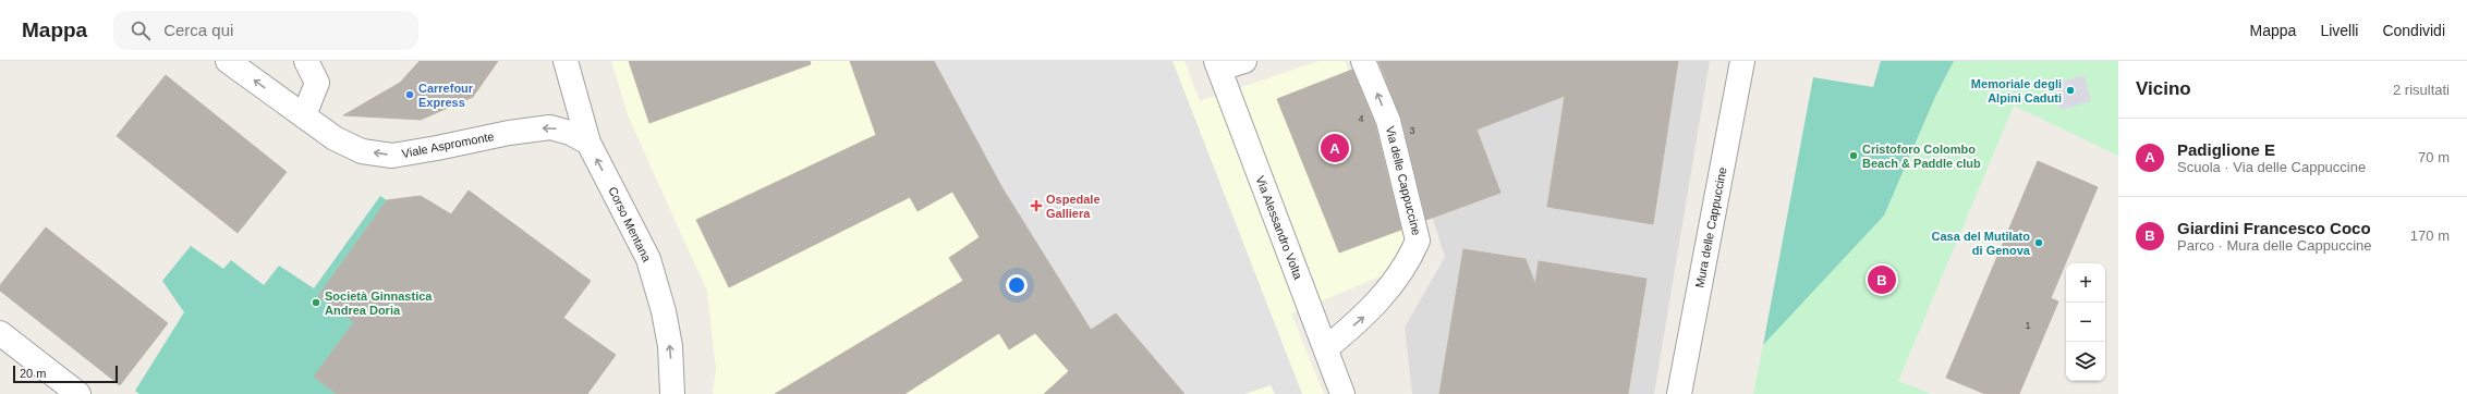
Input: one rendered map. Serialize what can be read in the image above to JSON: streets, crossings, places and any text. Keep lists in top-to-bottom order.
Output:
{
  "streets": {
    "street": [
      "Viale Aspromonte",
      "Via delle Cappuccine",
      "Corso Mentana",
      "Via Alessandro Volta",
      "Mura delle Cappuccine"
    ]
  },
  "crossings": [
    ["Viale Aspromonte", "Corso Mentana"],
    ["Via delle Cappuccine", "Via Alessandro Volta"]
  ],
  "one_way": ["Viale Aspromonte", "Via delle Cappuccine", "Corso Mentana"],
  "places": {
    "other": [
      "Memoriale degli Alpini Caduti",
      "Carrefour Express",
      "Cristoforo Colombo Beach & Paddle club",
      "Casa del Mutilato di Genova",
      "Società Ginnastica Andrea Doria"
    ],
    "health": ["Ospedale Galliera"]
  },
  "house_numbers": ["4", "3", "1"],
  "scale_bar": "20 m",
  "page": {
    "header": "Mappa",
    "search": "Cerca qui",
    "nav": ["Mappa", "Livelli", "Condividi"],
    "heading": ["Vicino", "2 risultati"],
    "list": [
      {
        "mark": "A",
        "name": "Padiglione E",
        "note": "Scuola · Via delle Cappuccine",
        "value": "70 m"
      },
      {
        "mark": "B",
        "name": "Giardini Francesco Coco",
        "note": "Parco · Mura delle Cappuccine",
        "value": "170 m"
      }
    ],
    "pins": ["A", "B"],
    "map_buttons": ["+", "−"],
    "scale": "20 m"
  }
}
